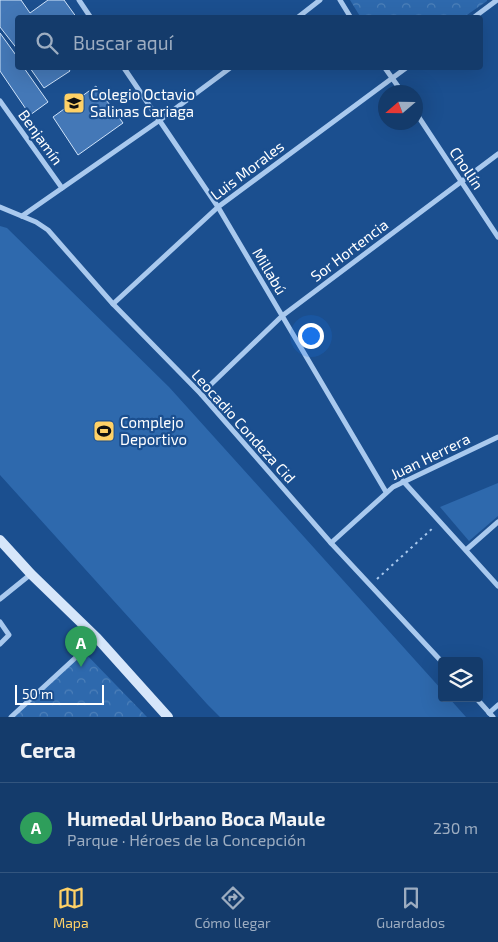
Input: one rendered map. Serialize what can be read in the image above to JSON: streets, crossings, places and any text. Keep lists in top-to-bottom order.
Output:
{
  "streets": {
    "street": [
      "Benjamín",
      "Chollín",
      "Luis Morales",
      "Sor Hortencia",
      "Millabú",
      "Leocadio Condeza Cid",
      "Juan Herrera"
    ]
  },
  "crossings": [
    ["Chollín", "Sor Hortencia"],
    ["Luis Morales", "Millabú"],
    ["Luis Morales", "Leocadio Condeza Cid"],
    ["Sor Hortencia", "Millabú"],
    ["Sor Hortencia", "Leocadio Condeza Cid"],
    ["Millabú", "Juan Herrera"],
    ["Leocadio Condeza Cid", "Juan Herrera"]
  ],
  "places": {
    "school or university": ["Colegio Octavio Salinas Cariaga"],
    "sports": ["Complejo Deportivo"]
  },
  "scale_bar": "50 m",
  "north": "left",
  "page": {
    "search": "Buscar aquí",
    "pins": "A",
    "scale": "50 m",
    "heading": "Cerca",
    "list": [
      {
        "mark": "A",
        "name": "Humedal Urbano Boca Maule",
        "note": "Parque · Héroes de la Concepción",
        "value": "230 m"
      }
    ],
    "nav": ["Mapa", "Cómo llegar", "Guardados"]
  }
}
